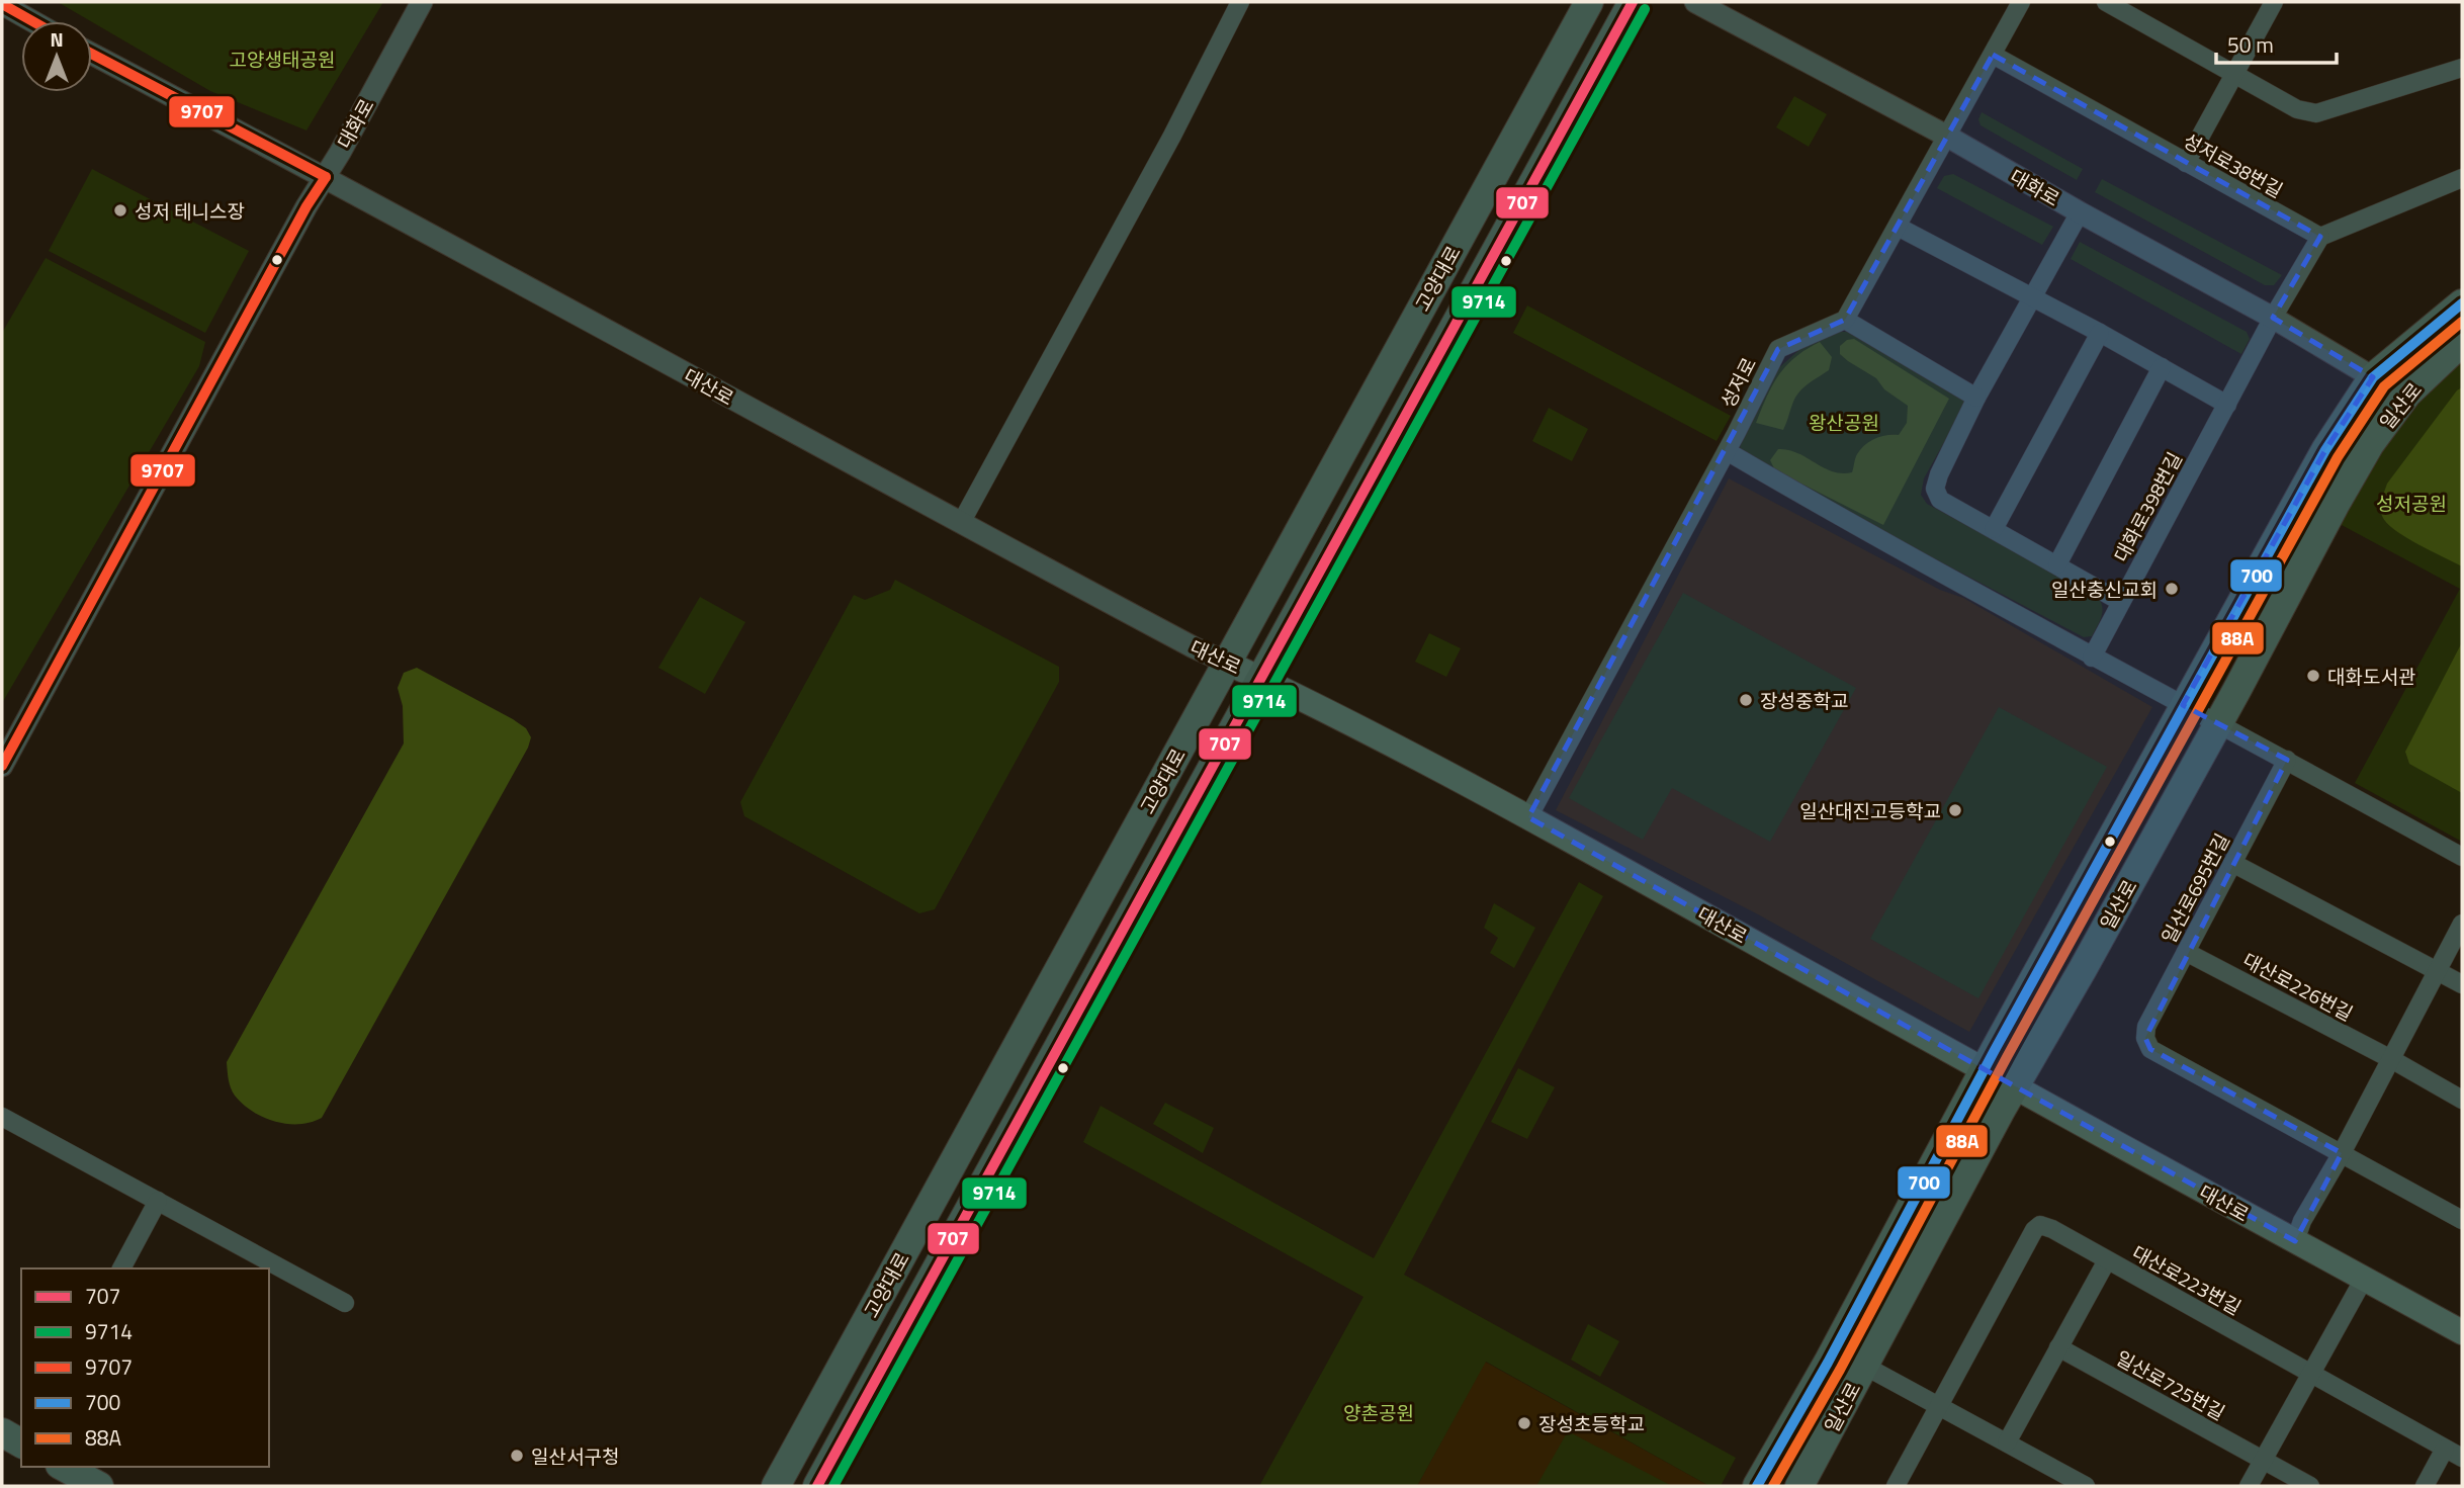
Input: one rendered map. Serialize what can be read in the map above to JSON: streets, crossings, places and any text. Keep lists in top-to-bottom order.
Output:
{
  "streets": {
    "main road": ["고양대로", "대산로", "일산로"],
    "street": [
      "대화로",
      "성저로38번길",
      "성저로",
      "대화로398번길",
      "일산로695번길",
      "대산로226번길",
      "대산로223번길",
      "일산로725번길"
    ]
  },
  "crossings": [
    ["대화로", "대산로"],
    ["대화로", "일산로"],
    ["대화로", "대화로398번길"],
    ["성저로38번길", "대화로398번길"],
    ["고양대로", "대산로"],
    ["성저로", "대산로"],
    ["대산로", "일산로"],
    ["일산로695번길", "대산로226번길"]
  ],
  "parks": [
    "고양생태공원",
    "왕산공원",
    "성저공원",
    "양촌공원"
  ],
  "places": [
    "성저 테니스장",
    "일산충신교회",
    "대화도서관",
    "장성중학교",
    "일산대진고등학교",
    "장성초등학교",
    "일산서구청"
  ],
  "lines": [
    "transit line 707",
    "transit line 9707",
    "transit line 9714",
    "transit line 700",
    "transit line 88A"
  ],
  "legend": [
    "707",
    "9714",
    "9707",
    "700",
    "88A"
  ],
  "scale_bar": "50 m",
  "north": "top"
}
